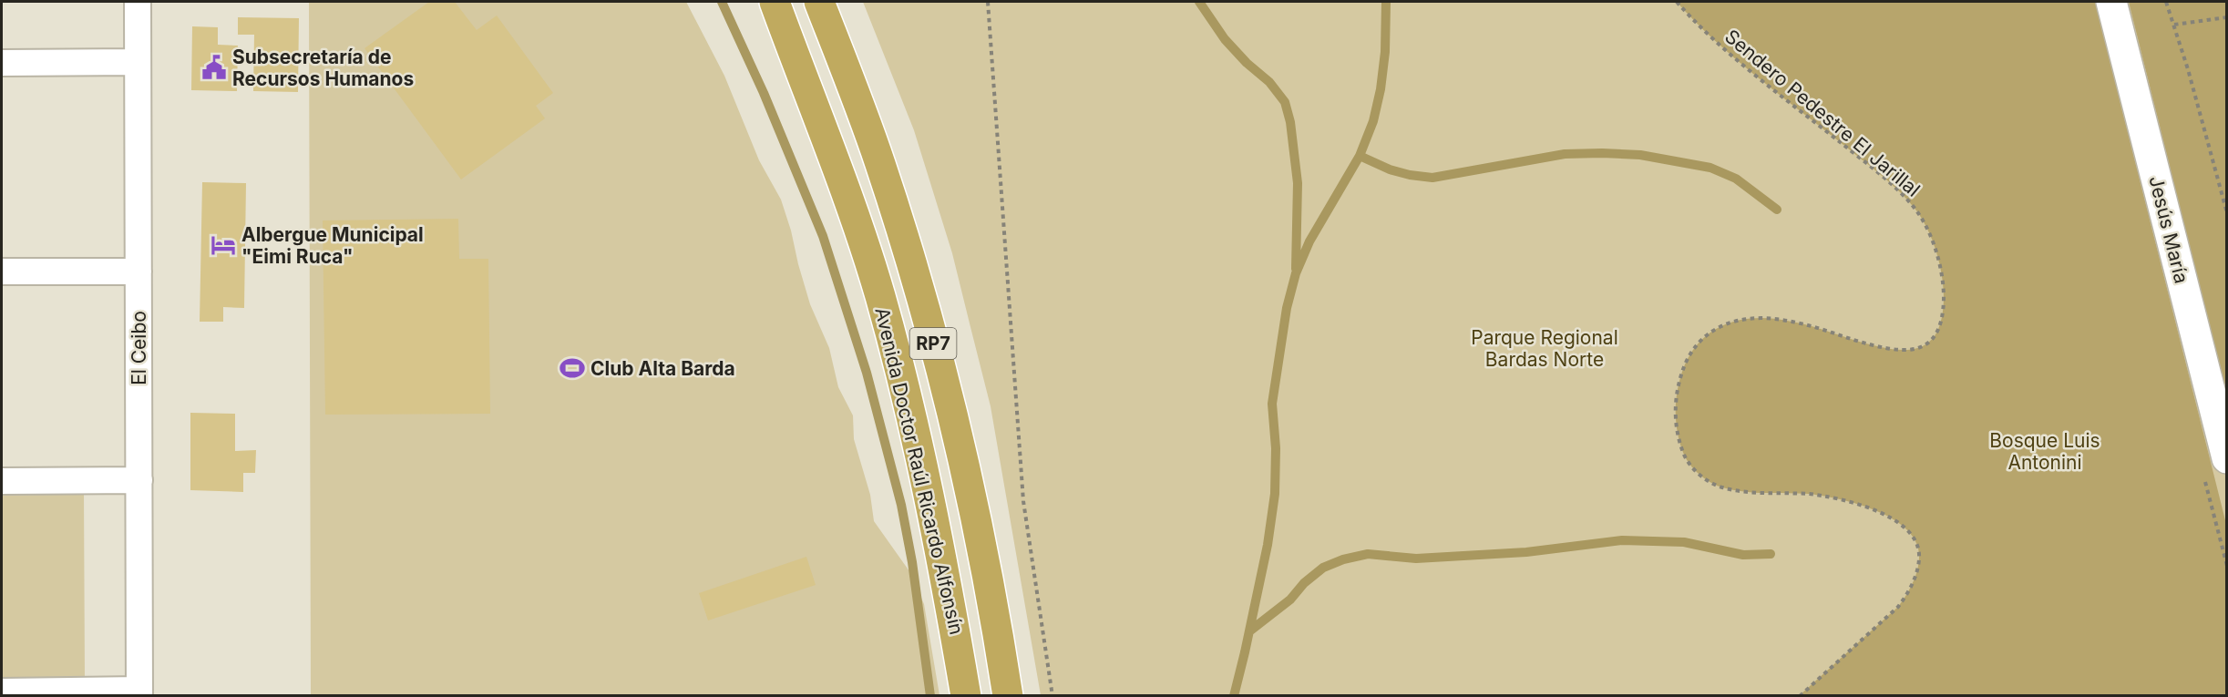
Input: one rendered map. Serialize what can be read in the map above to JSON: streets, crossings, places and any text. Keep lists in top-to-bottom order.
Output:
{
  "streets": {
    "highway": ["RP7", "Avenida Doctor Raúl Ricardo Alfonsín"],
    "main road": ["Jesús María"],
    "street": ["El Ceibo"],
    "path": ["Sendero Pedestre El Jarillal"]
  },
  "parks": ["Parque Regional Bardas Norte", "Bosque Luis Antonini"],
  "places": {
    "public building": ["Subsecretaría de Recursos Humanos"],
    "hotel": ["Albergue Municipal \"Eimi Ruca\""],
    "sports": ["Club Alta Barda"]
  }
}
